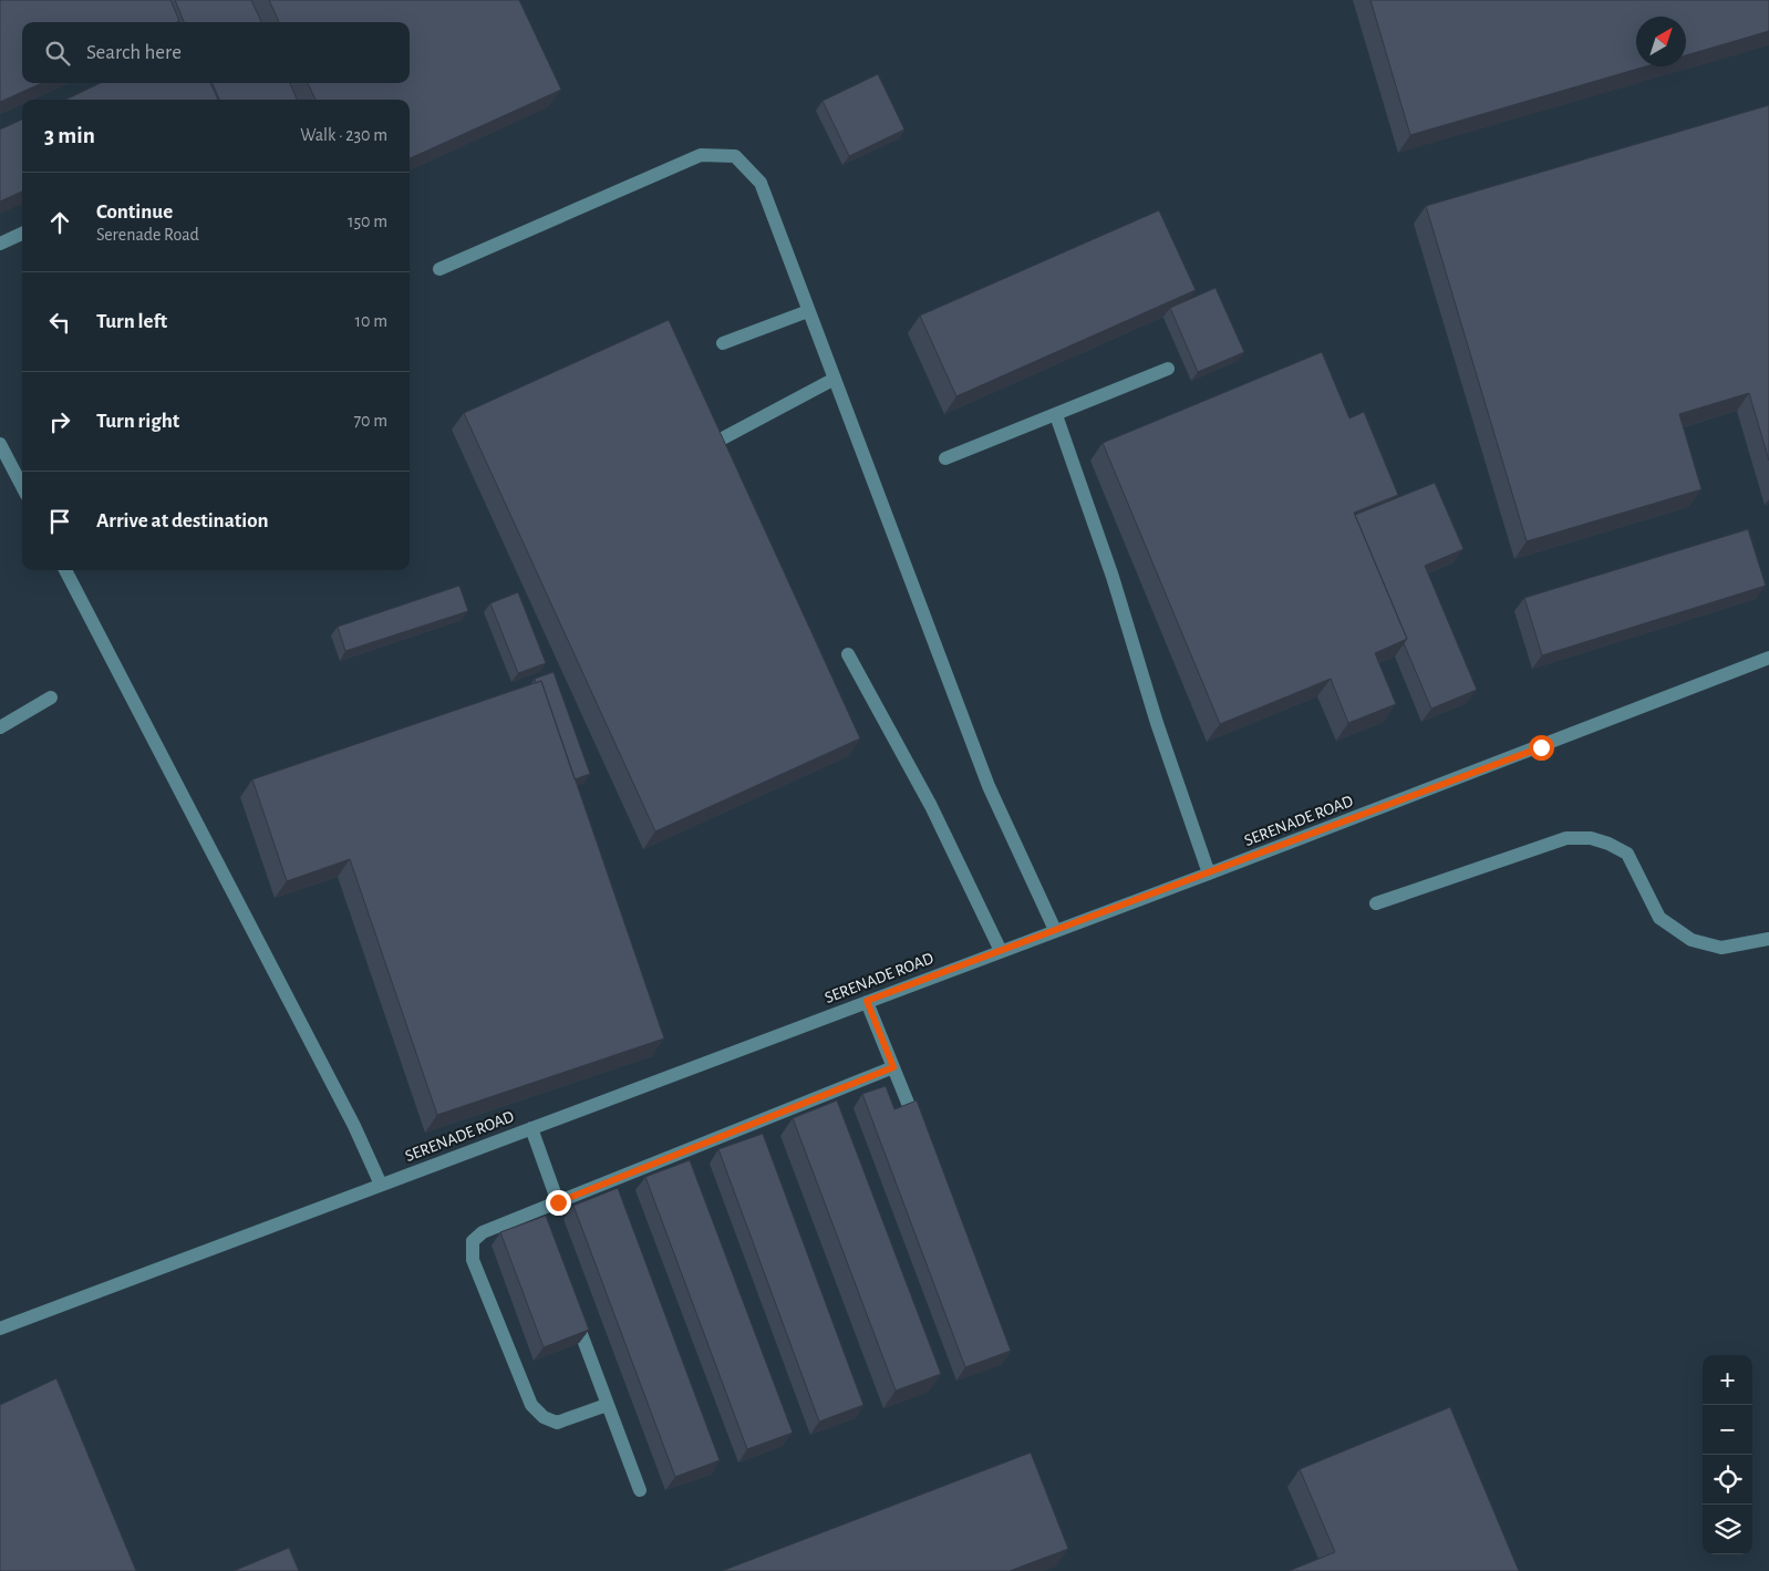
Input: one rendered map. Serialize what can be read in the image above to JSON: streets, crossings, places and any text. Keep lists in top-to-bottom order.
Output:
{
  "streets": {
    "street": ["SERENADE ROAD"]
  },
  "north": "top right",
  "page": {
    "search": "Search here",
    "heading": ["3 min", "Walk · 230 m"],
    "list": [
      ["Continue", "Serenade Road", "150 m"],
      ["Turn left", "10 m"],
      ["Turn right", "70 m"],
      "Arrive at destination"
    ],
    "map_buttons": ["+", "−"]
  }
}
